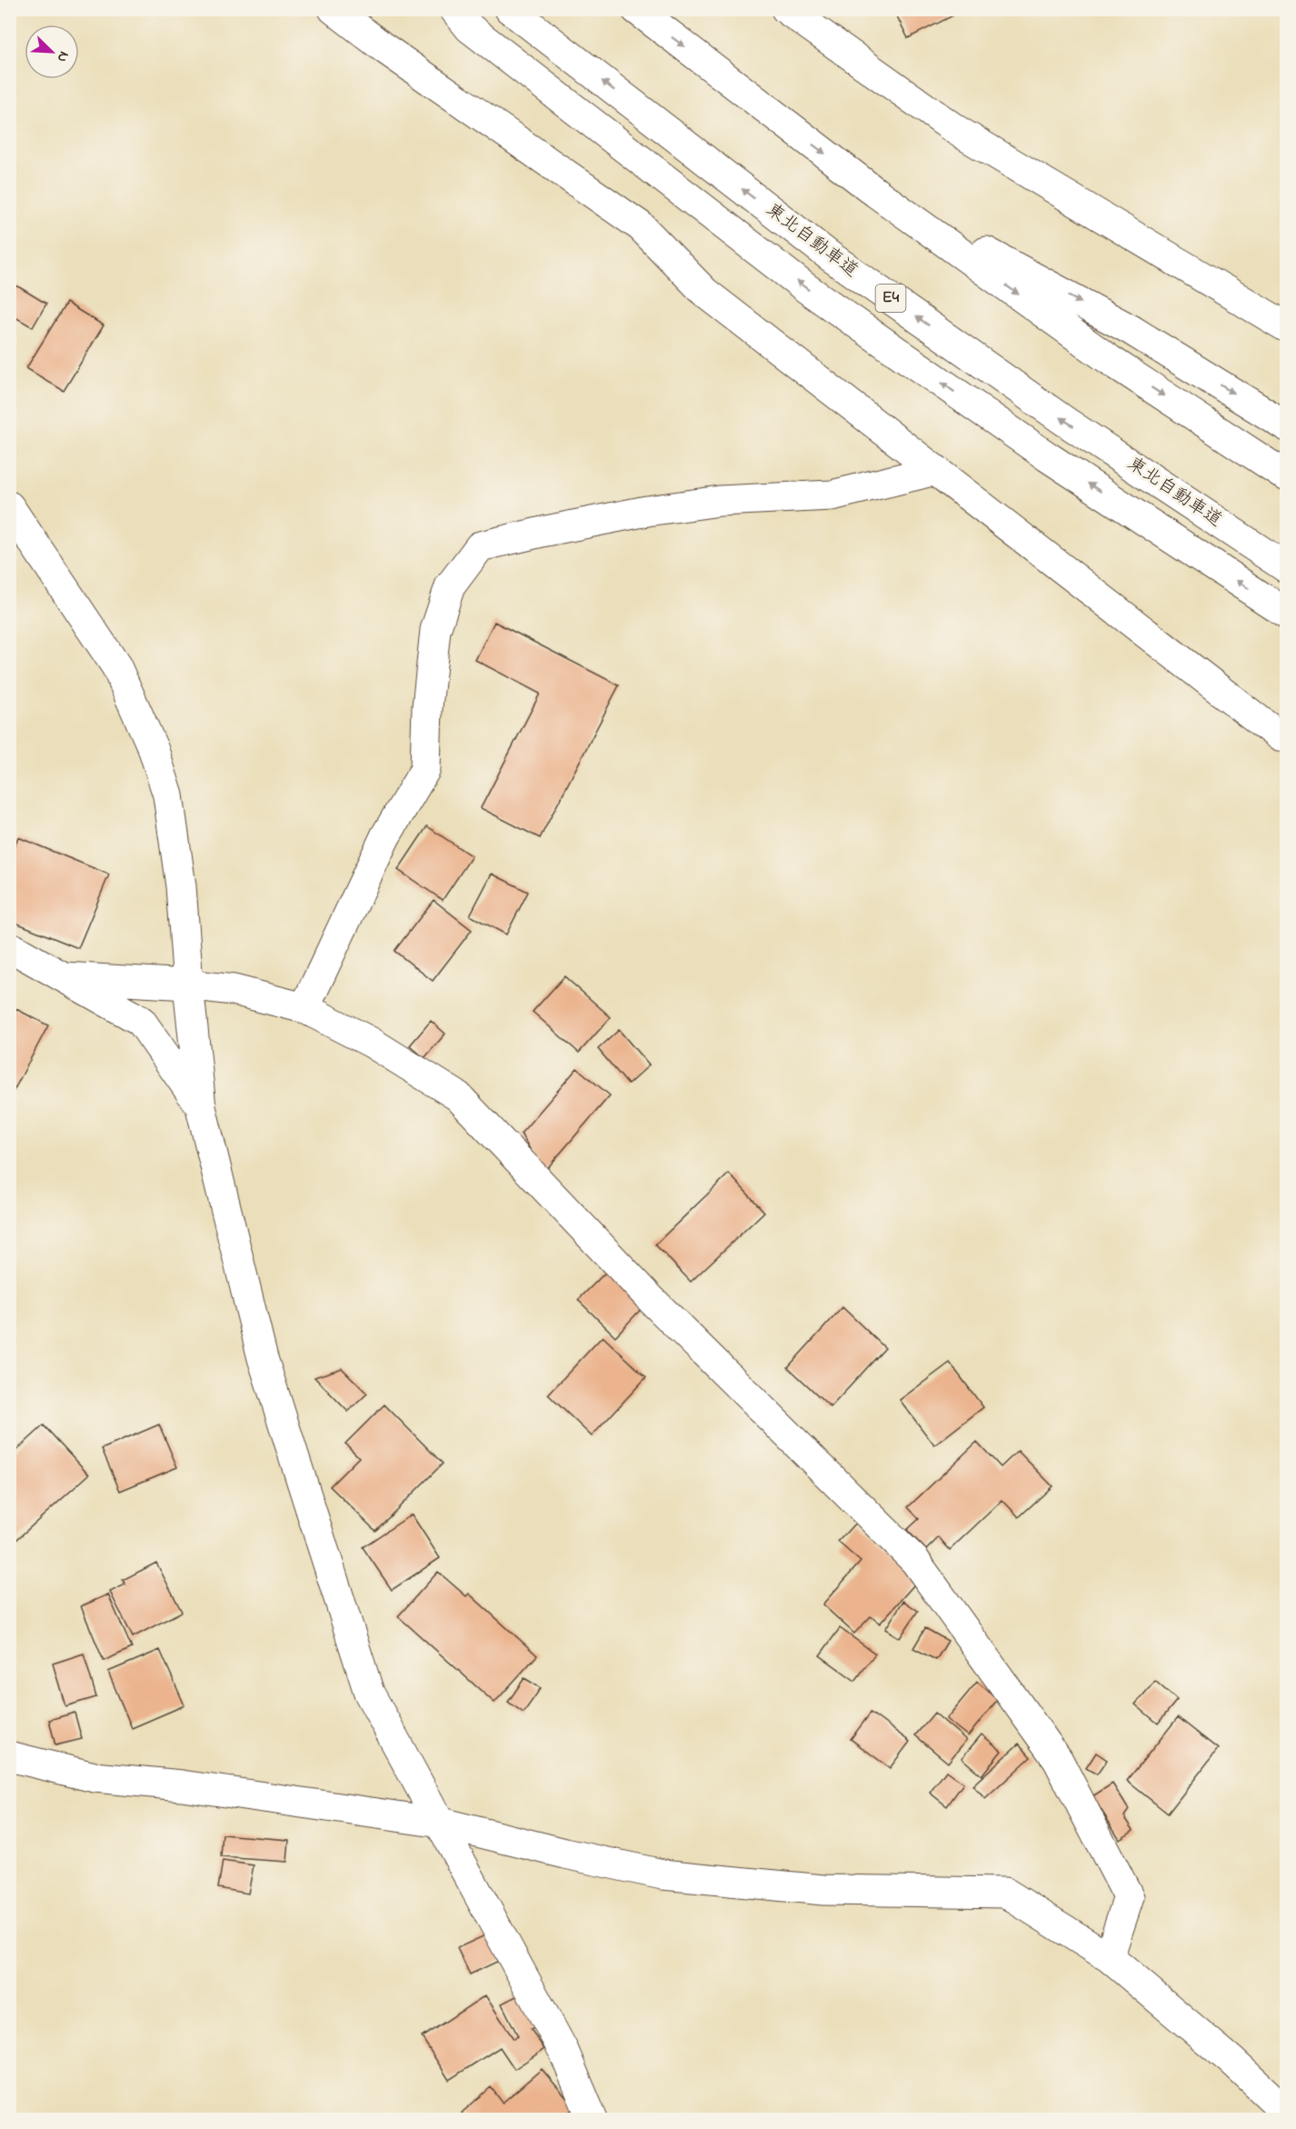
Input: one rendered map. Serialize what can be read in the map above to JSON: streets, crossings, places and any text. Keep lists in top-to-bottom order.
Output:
{
  "streets": {
    "main road": ["東北自動車道", "E4"]
  },
  "north": "bottom right"
}
